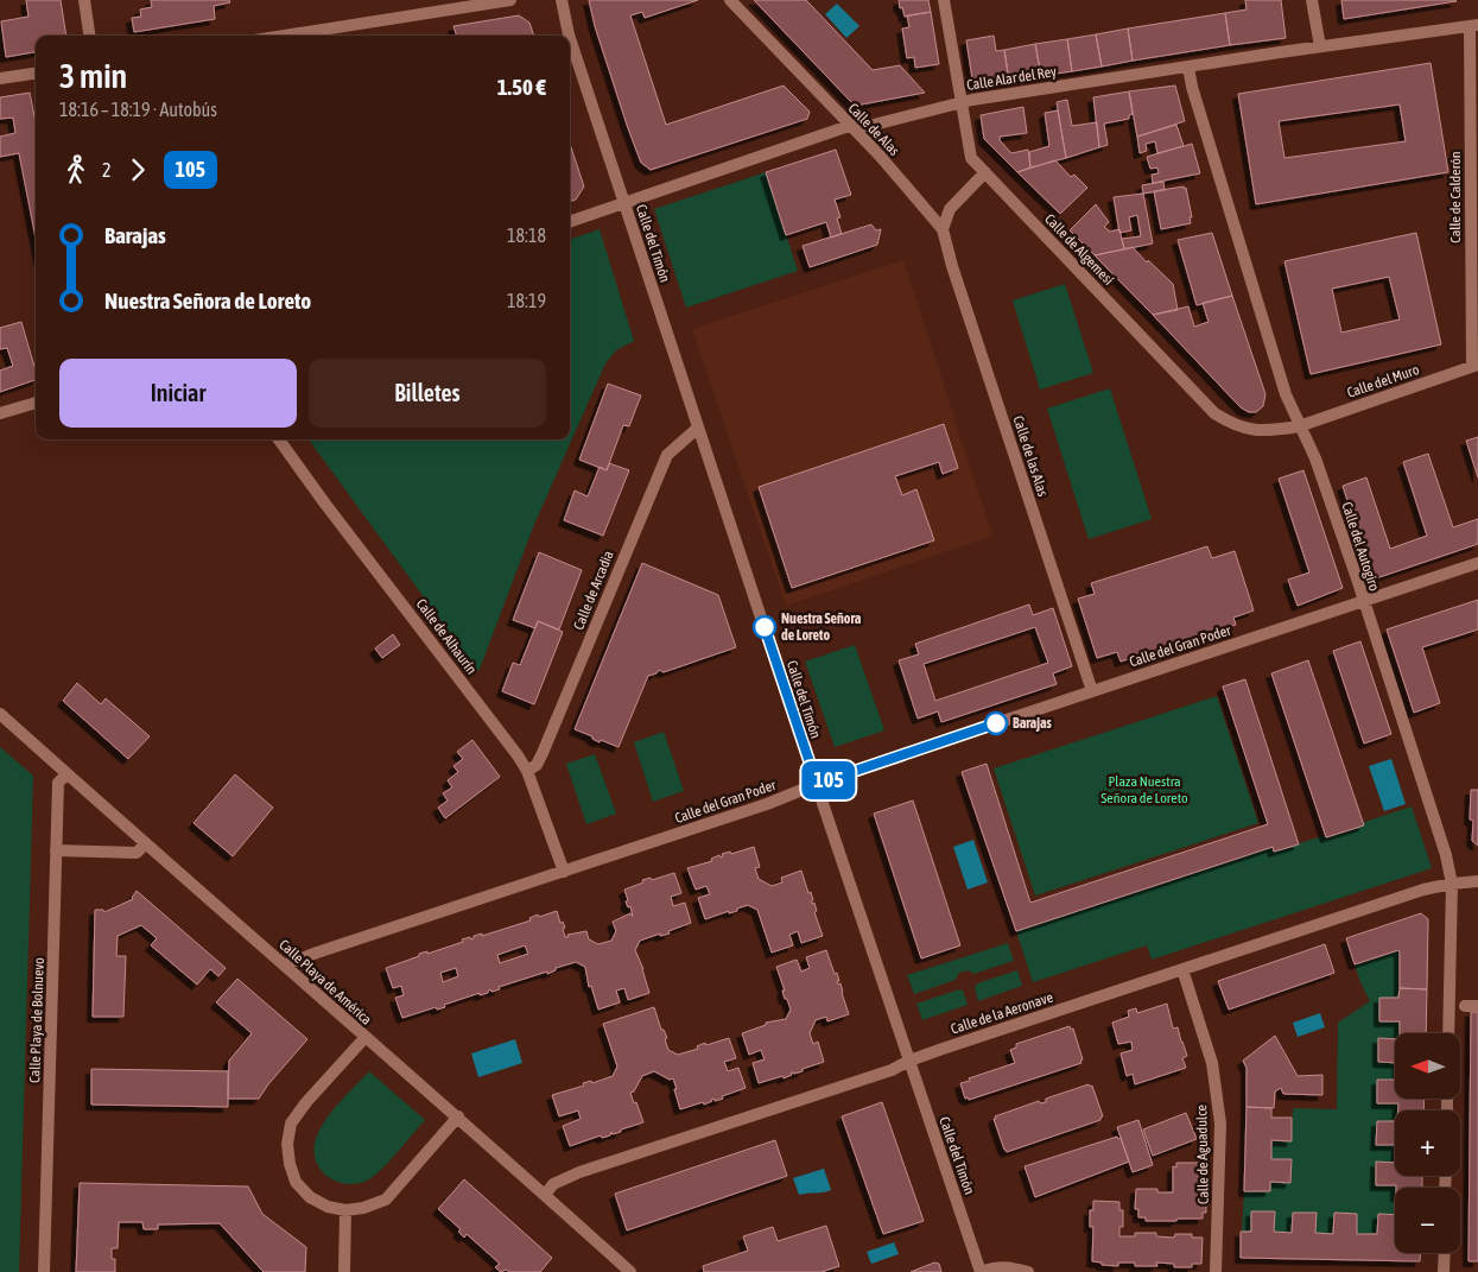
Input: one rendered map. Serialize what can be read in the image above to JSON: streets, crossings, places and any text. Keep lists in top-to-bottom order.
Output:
{
  "streets": {
    "street": [
      "Calle Alar del Rey",
      "Calle de Alas",
      "Calle de Calderón",
      "Calle del Timón",
      "Calle de Algemesí",
      "Calle del Muro",
      "Calle de las Alas",
      "Calle del Autogiro",
      "Calle de Arcadia",
      "Calle de Alhaurín",
      "Calle del Gran Poder",
      "Calle Playa de América",
      "Calle de la Aeronave",
      "Calle Playa de Bolnuevo",
      "Calle de Aguadulce"
    ]
  },
  "crossings": [
    ["Calle Alar del Rey", "Calle de Alas"],
    ["Calle Alar del Rey", "Calle de Calderón"],
    ["Calle Alar del Rey", "Calle del Timón"],
    ["Calle Alar del Rey", "Calle de Algemesí"],
    ["Calle Alar del Rey", "Calle del Autogiro"],
    ["Calle de Alas", "Calle de las Alas"],
    ["Calle de Calderón", "Calle del Muro"],
    ["Calle del Timón", "Calle de Arcadia"],
    ["Calle del Timón", "Calle del Gran Poder"],
    ["Calle del Timón", "Calle de la Aeronave"],
    ["Calle de Algemesí", "Calle del Muro"],
    ["Calle de Algemesí", "Calle del Autogiro"],
    ["Calle del Muro", "Calle del Autogiro"],
    ["Calle de las Alas", "Calle del Gran Poder"],
    ["Calle del Autogiro", "Calle del Gran Poder"],
    ["Calle del Autogiro", "Calle de la Aeronave"],
    ["Calle de Arcadia", "Calle de Alhaurín"],
    ["Calle de Alhaurín", "Calle del Gran Poder"],
    ["Calle del Gran Poder", "Calle Playa de América"],
    ["Calle Playa de América", "Calle de la Aeronave"],
    ["Calle Playa de América", "Calle Playa de Bolnuevo"],
    ["Calle de la Aeronave", "Calle de Aguadulce"]
  ],
  "parks": ["Plaza Nuestra Señora de Loreto"],
  "places": ["Nuestra Señora de Loreto", "Barajas"],
  "lines": ["bus line 105"],
  "north": "left",
  "page": {
    "on_map": "105",
    "heading": ["3 min", "18:16 – 18:19 · Autobús", "1.50 €"],
    "legs": ["2", "105"],
    "list": [
      {
        "name": "Barajas",
        "value": "18:18"
      },
      {
        "name": "Nuestra Señora de Loreto",
        "value": "18:19"
      }
    ],
    "buttons": ["Iniciar", "Billetes"],
    "map_buttons": ["+", "−"]
  }
}
